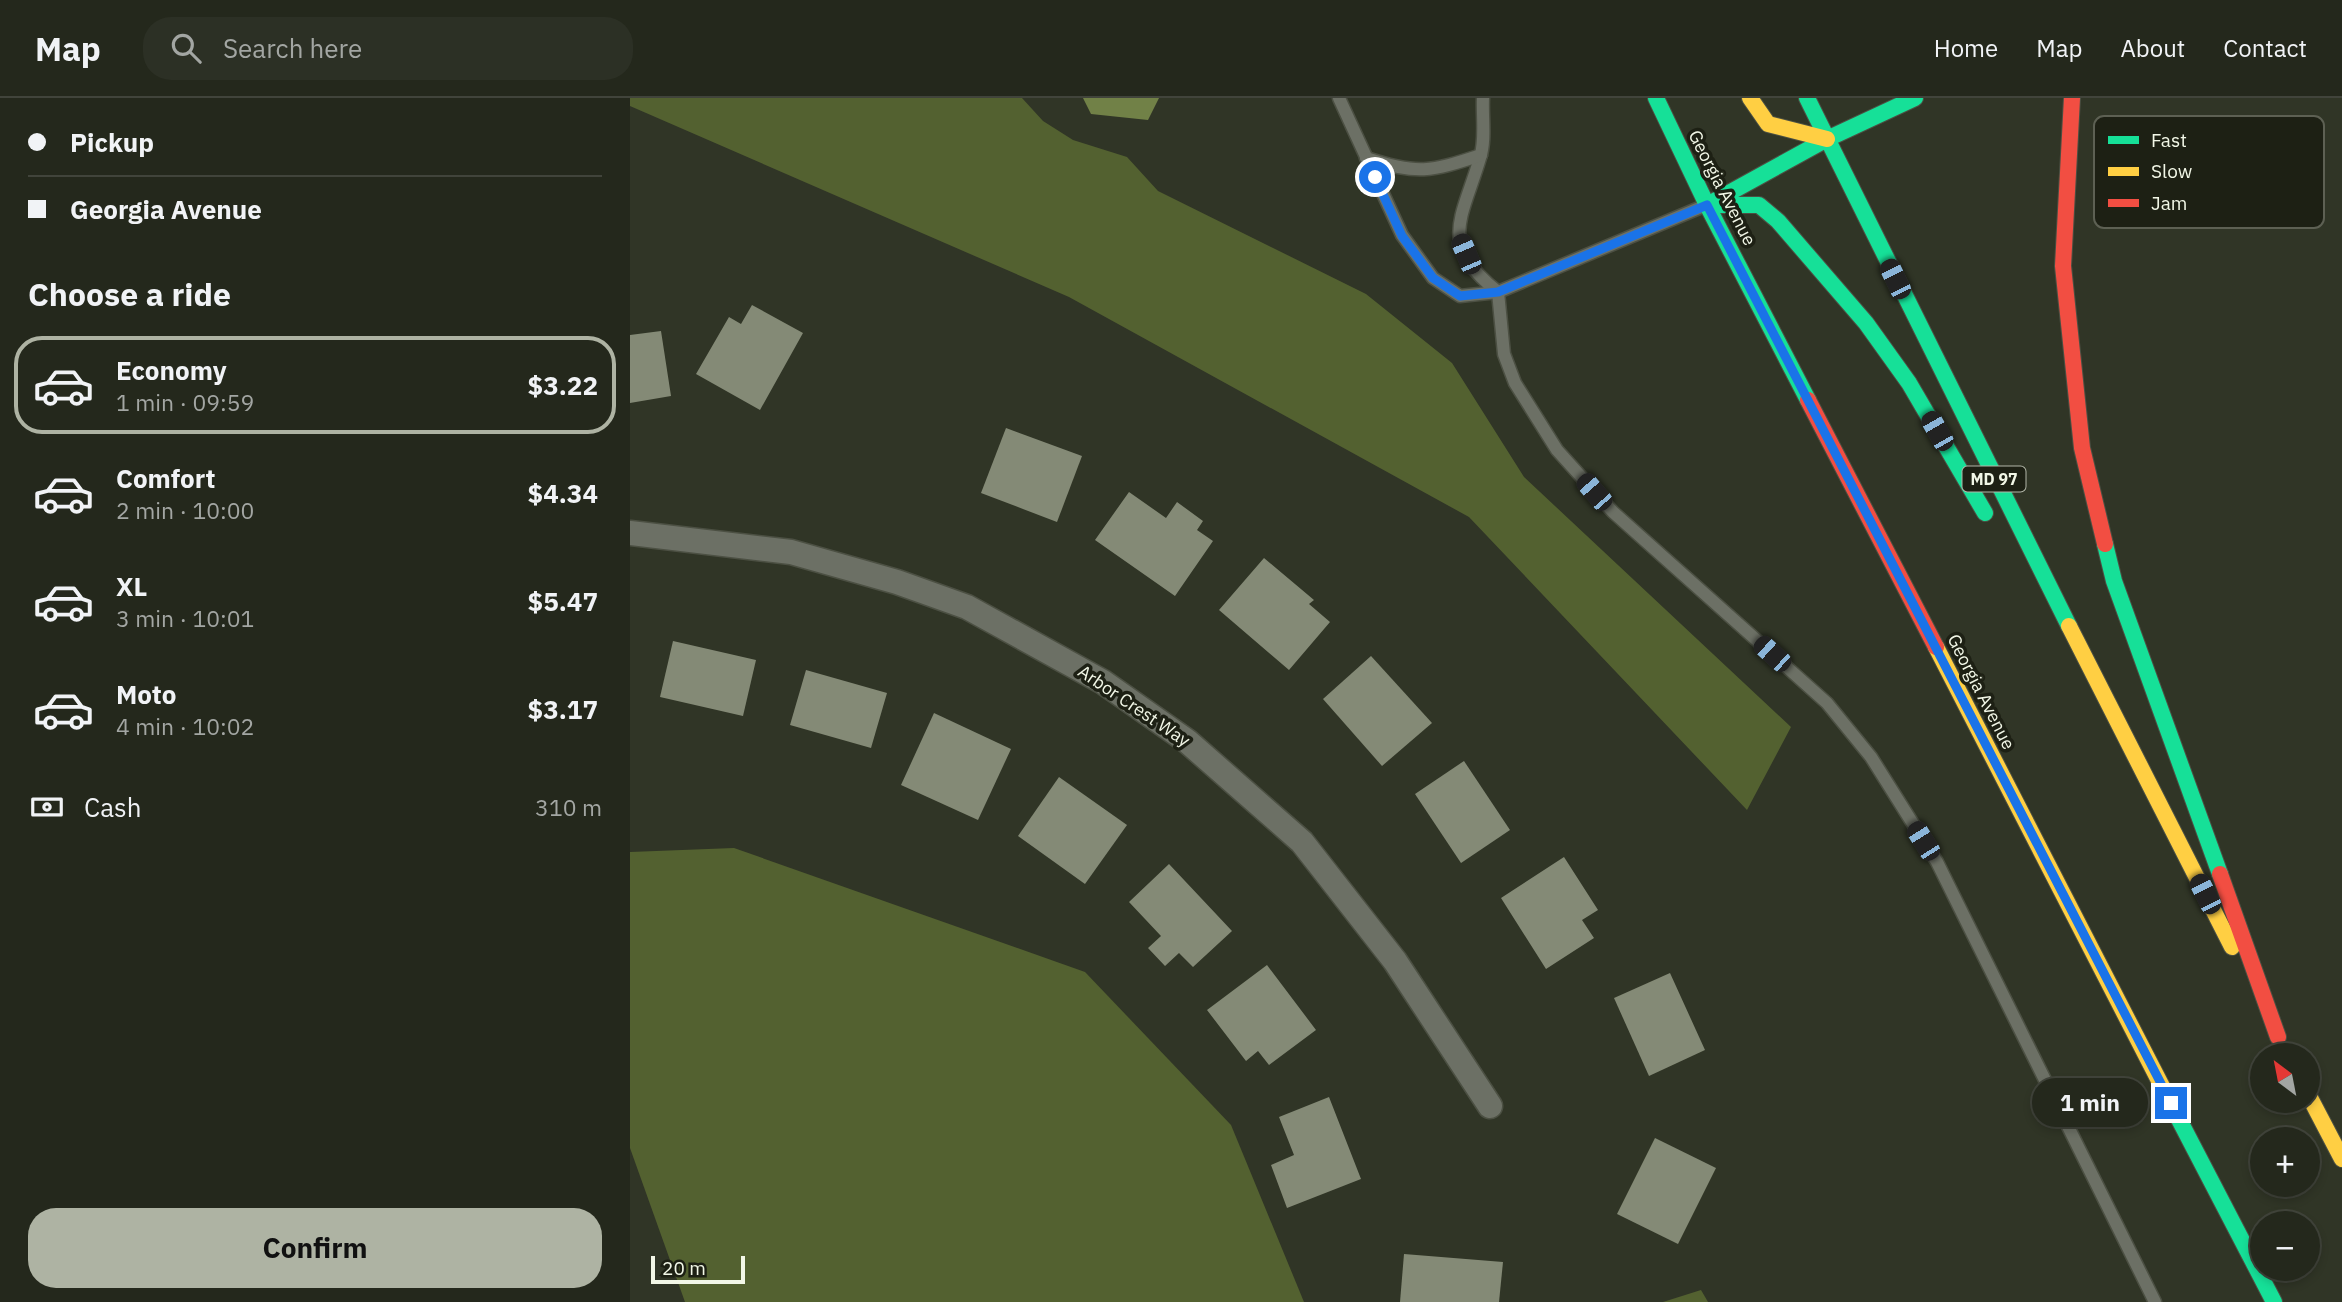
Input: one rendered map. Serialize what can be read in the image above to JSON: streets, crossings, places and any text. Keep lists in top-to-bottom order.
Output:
{
  "streets": {
    "main road": ["Georgia Avenue", "MD 97"],
    "street": ["Arbor Crest Way"]
  },
  "legend": ["Fast", "Slow", "Jam"],
  "scale_bar": "20 m",
  "north": "top left",
  "page": {
    "header": "Map",
    "search": "Search here",
    "nav": [
      "Home",
      "Map",
      "About",
      "Contact"
    ],
    "banner": ["Pickup", "Georgia Avenue"],
    "heading": "Choose a ride",
    "list": [
      {
        "name": "Economy",
        "note": "1 min · 09:59",
        "value": "$3.22"
      },
      {
        "name": "Comfort",
        "note": "2 min · 10:00",
        "value": "$4.34"
      },
      {
        "name": "XL",
        "note": "3 min · 10:01",
        "value": "$5.47"
      },
      {
        "name": "Moto",
        "note": "4 min · 10:02",
        "value": "$3.17"
      }
    ],
    "pay": ["Cash", "310 m"],
    "map_buttons": ["+", "−"],
    "bubble": "1 min",
    "buttons": "Confirm",
    "scale": "20 m"
  }
}
